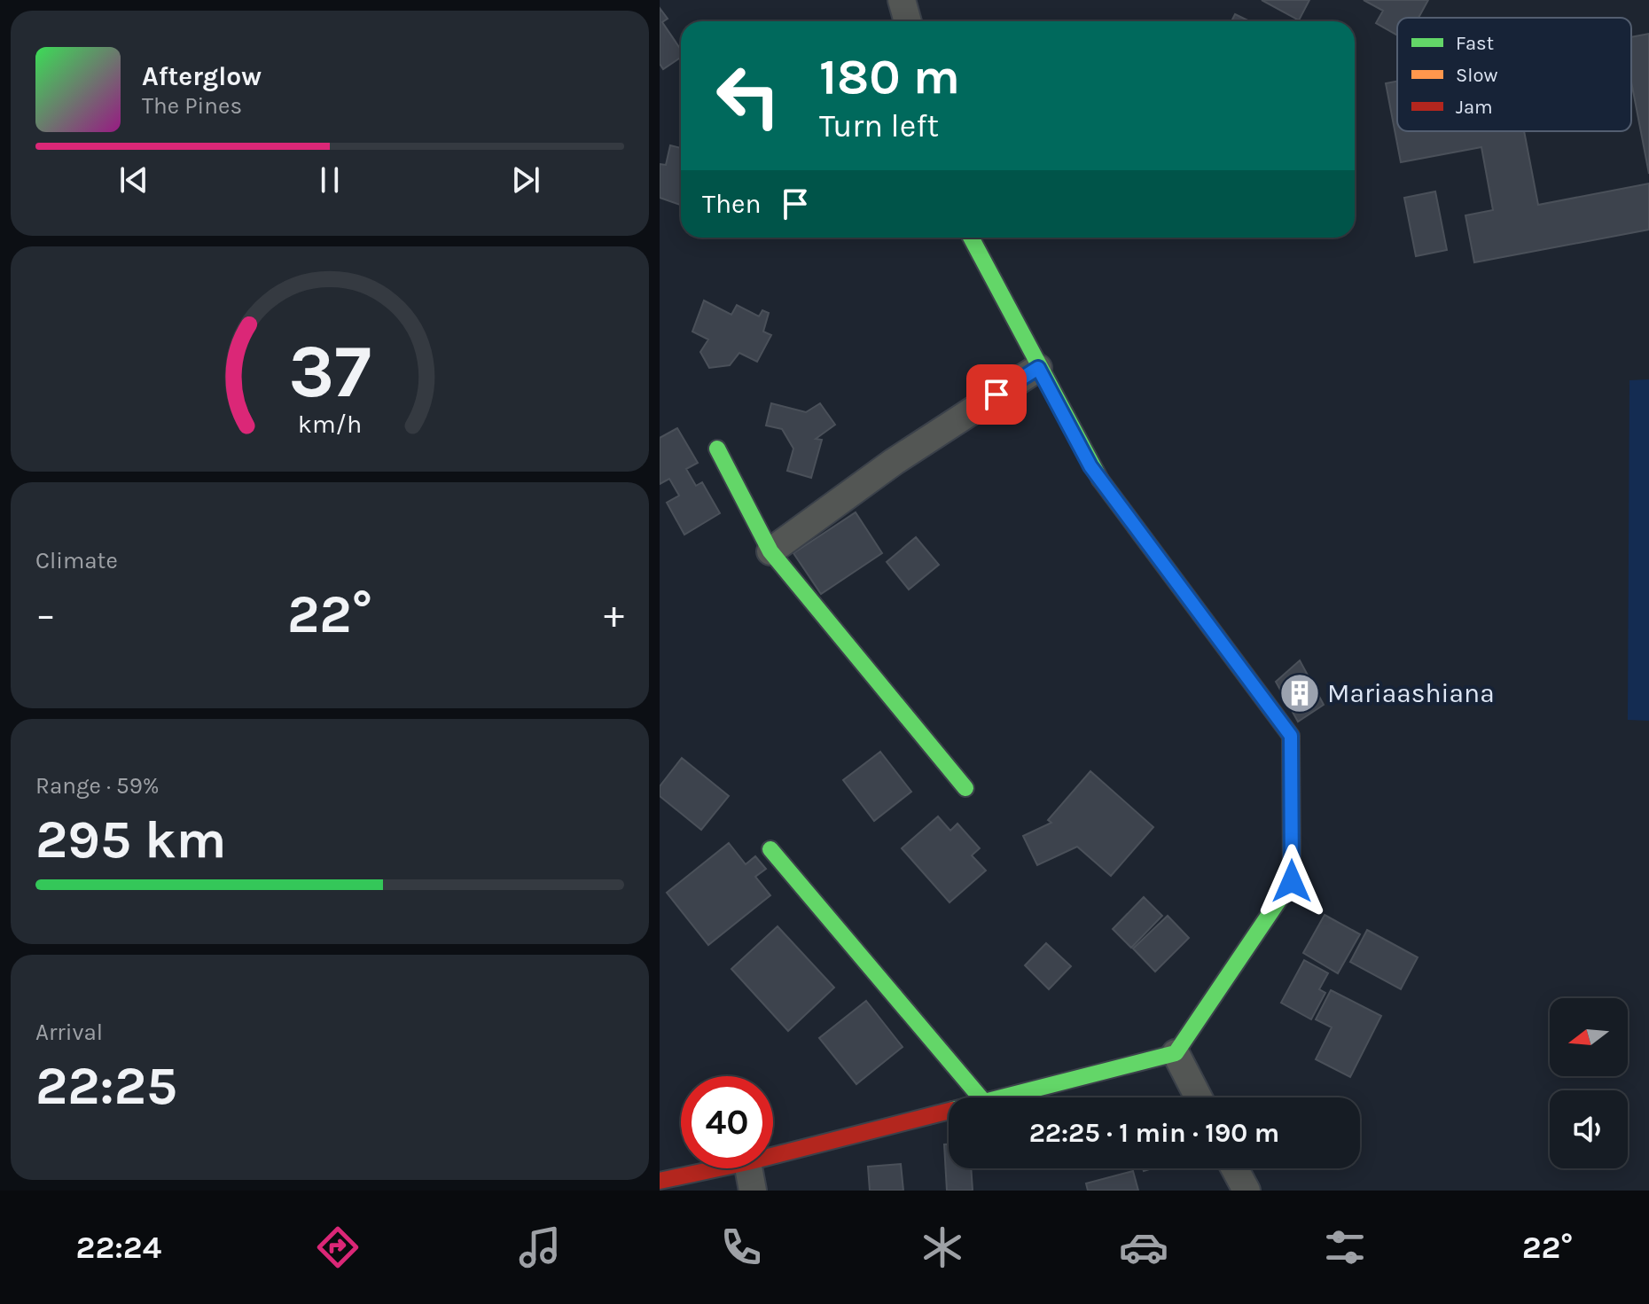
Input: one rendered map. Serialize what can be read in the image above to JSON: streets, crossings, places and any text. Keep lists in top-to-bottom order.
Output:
{
  "places": {
    "building": ["Mariaashiana"]
  },
  "legend": ["Fast", "Slow", "Jam"],
  "north": "left",
  "page": {
    "turn": ["180 m", "Turn left"],
    "song": ["Afterglow", "The Pines"],
    "then": "Then",
    "tile": [
      "Climate",
      ["Range · 59%", "295 km"],
      ["Arrival", "22:25"]
    ],
    "heat": ["−", "22°", "+"],
    "limit": "40",
    "trip": "22:25 · 1 min · 190 m",
    "tabs": ["22:24", "22°"],
    "gauge": ["37", "km/h"]
  }
}
